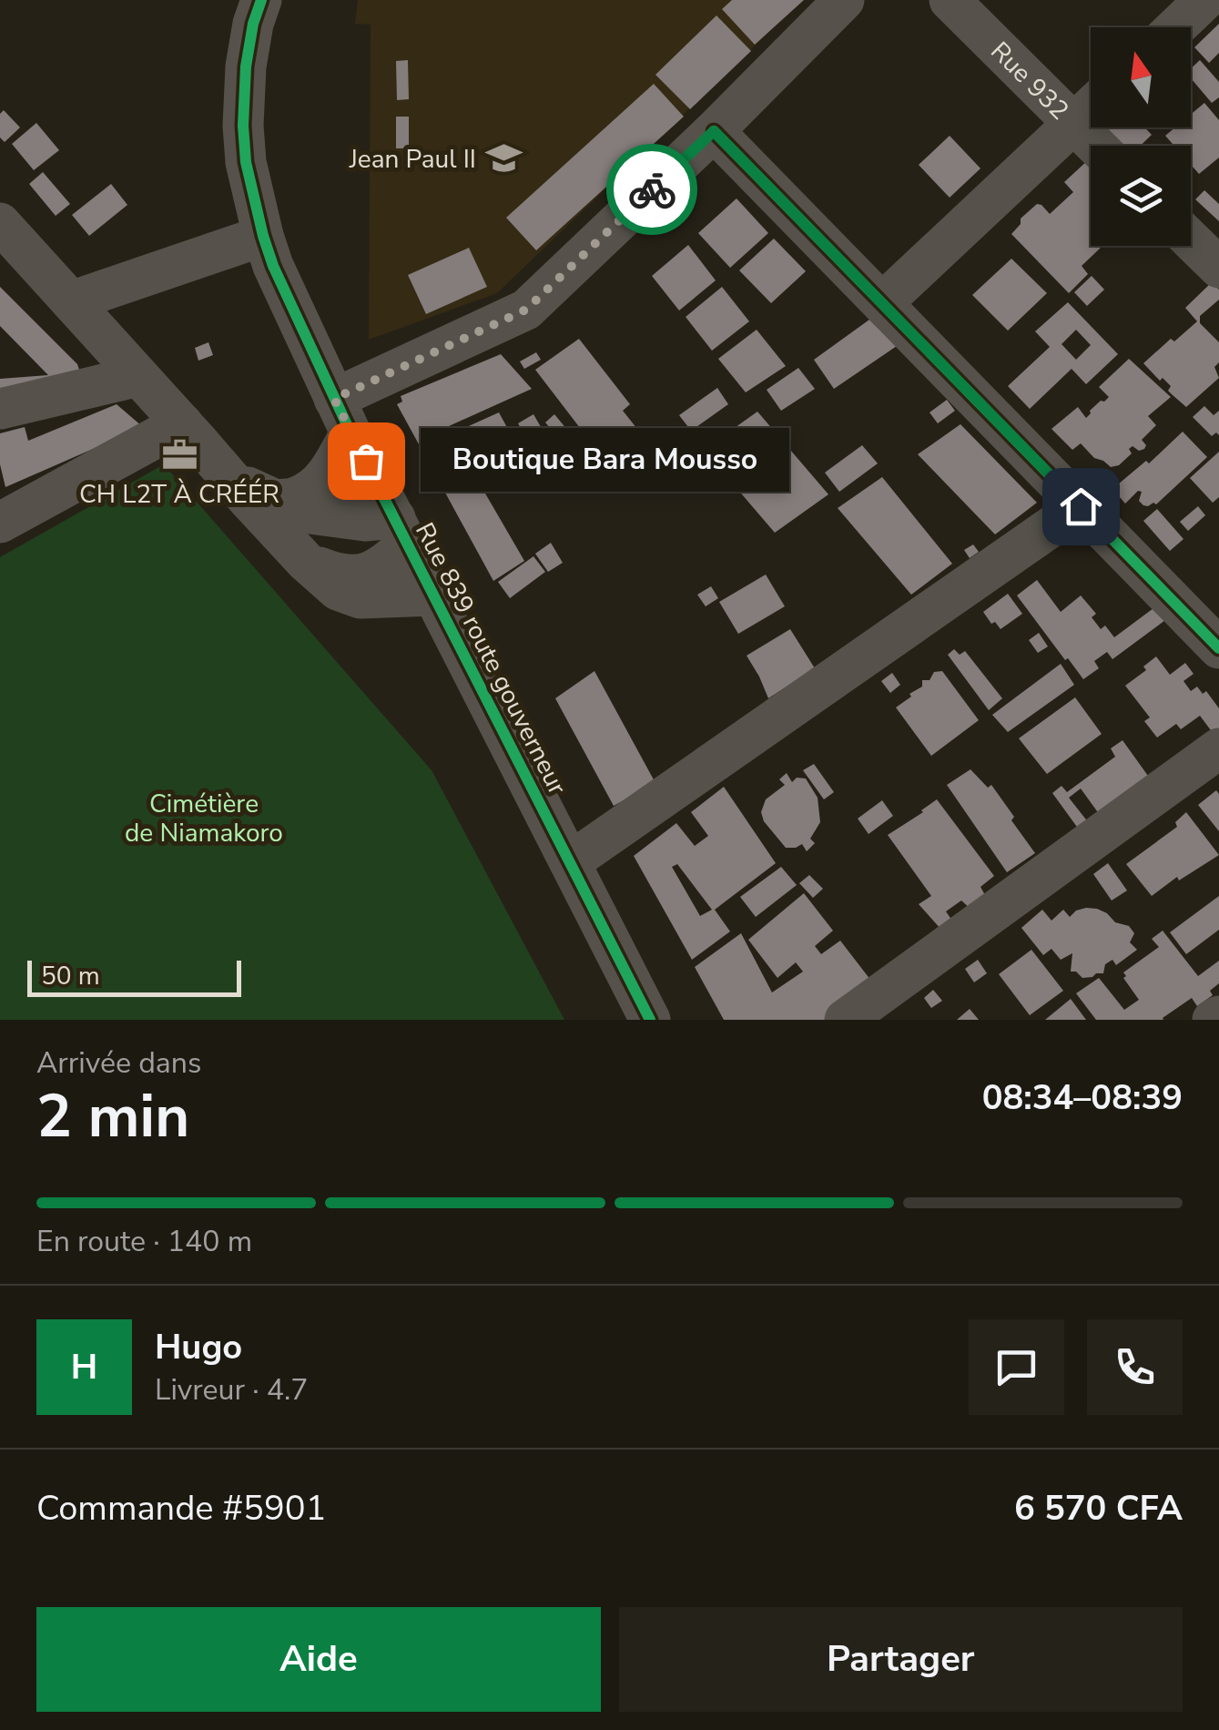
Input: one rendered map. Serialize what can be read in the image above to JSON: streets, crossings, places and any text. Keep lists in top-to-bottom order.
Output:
{
  "streets": {
    "street": ["Rue 932", "Rue 839 route gouverneur"]
  },
  "parks": ["Cimétière de Niamakoro"],
  "places": {
    "school or university": ["Jean Paul II"],
    "office": ["CH L2T À CRÉÉR"],
    "other": ["Boutique Bara Mousso"]
  },
  "scale_bar": "50 m",
  "north": "top",
  "page": {
    "bubble": "Boutique Bara Mousso",
    "scale": "50 m",
    "heading": ["2 min", "Arrivée dans", "08:34–08:39"],
    "panel": [
      "Hugo",
      "Livreur · 4.7",
      "Commande #5901",
      "6 570 CFA"
    ],
    "bar": "En route · 140 m",
    "round": "H",
    "buttons": ["Aide", "Partager"]
  }
}
